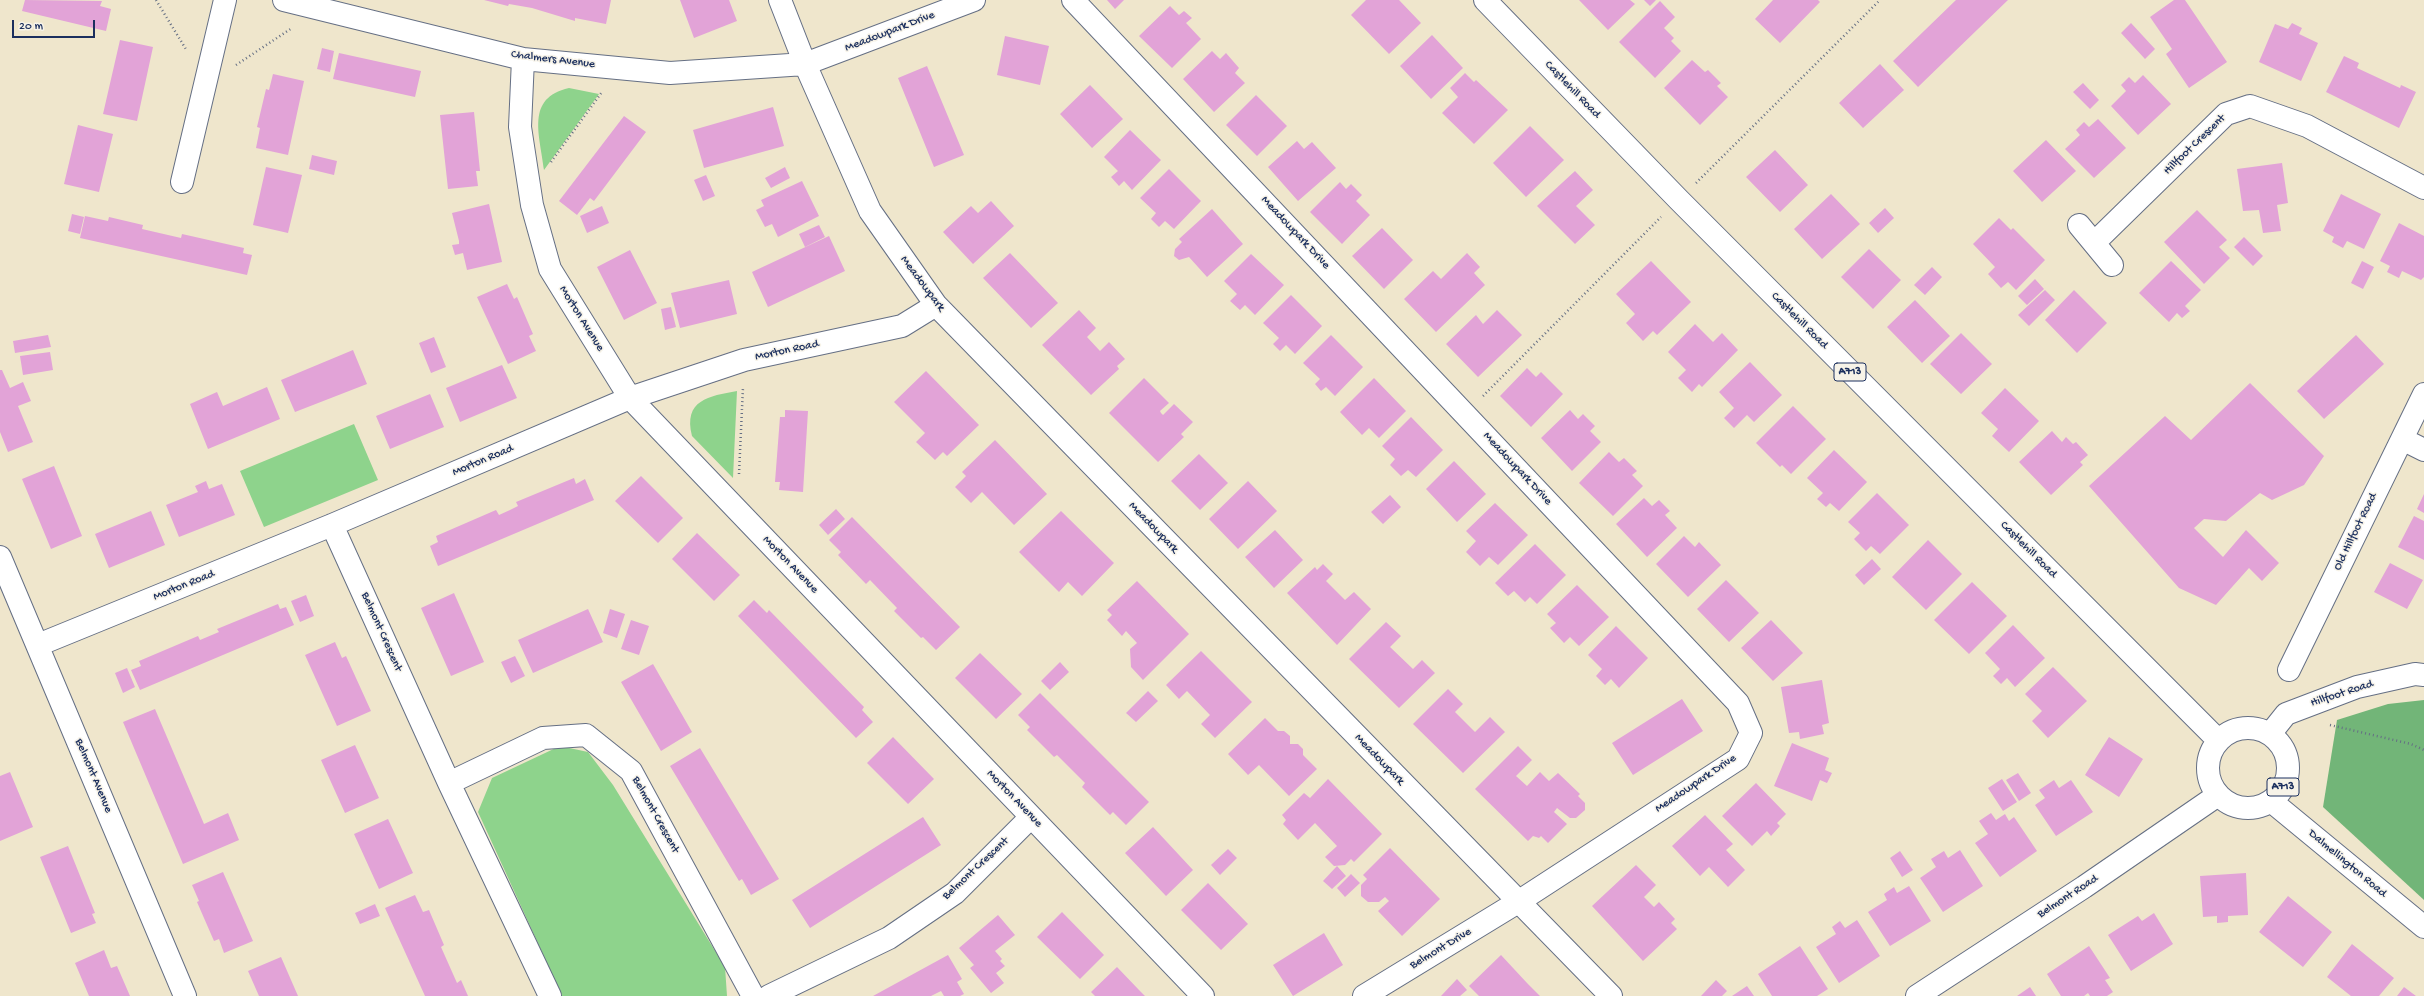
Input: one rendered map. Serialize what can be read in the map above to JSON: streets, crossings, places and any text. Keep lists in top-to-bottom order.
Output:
{
  "streets": {
    "street": [
      "Meadowpark Drive",
      "Chalmers Avenue",
      "Castlehill Road",
      "Hillfoot Crescent",
      "Meadowpark",
      "Morton Avenue",
      "Morton Road",
      "A713",
      "Old Hillfoot Road",
      "Belmont Crescent",
      "Hillfoot Road",
      "Belmont Avenue",
      "Dalmellington Road",
      "Belmont Road",
      "Belmont Drive"
    ]
  },
  "crossings": [
    ["Meadowpark Drive", "Chalmers Avenue"],
    ["Meadowpark Drive", "Meadowpark"],
    ["Meadowpark Drive", "Belmont Drive"],
    ["Chalmers Avenue", "Meadowpark"],
    ["Chalmers Avenue", "Morton Avenue"],
    ["Castlehill Road", "A713"],
    ["Castlehill Road", "Hillfoot Road"],
    ["Castlehill Road", "Dalmellington Road"],
    ["Castlehill Road", "Belmont Road"],
    ["Meadowpark", "Morton Road"],
    ["Meadowpark", "Belmont Drive"],
    ["Morton Avenue", "Morton Road"],
    ["Morton Avenue", "Belmont Crescent"],
    ["Morton Road", "Belmont Crescent"],
    ["Morton Road", "Belmont Avenue"],
    ["A713", "Hillfoot Road"],
    ["A713", "Dalmellington Road"],
    ["A713", "Belmont Road"],
    ["Hillfoot Road", "Dalmellington Road"],
    ["Hillfoot Road", "Belmont Road"],
    ["Dalmellington Road", "Belmont Road"]
  ],
  "scale_bar": "20 m"
}
